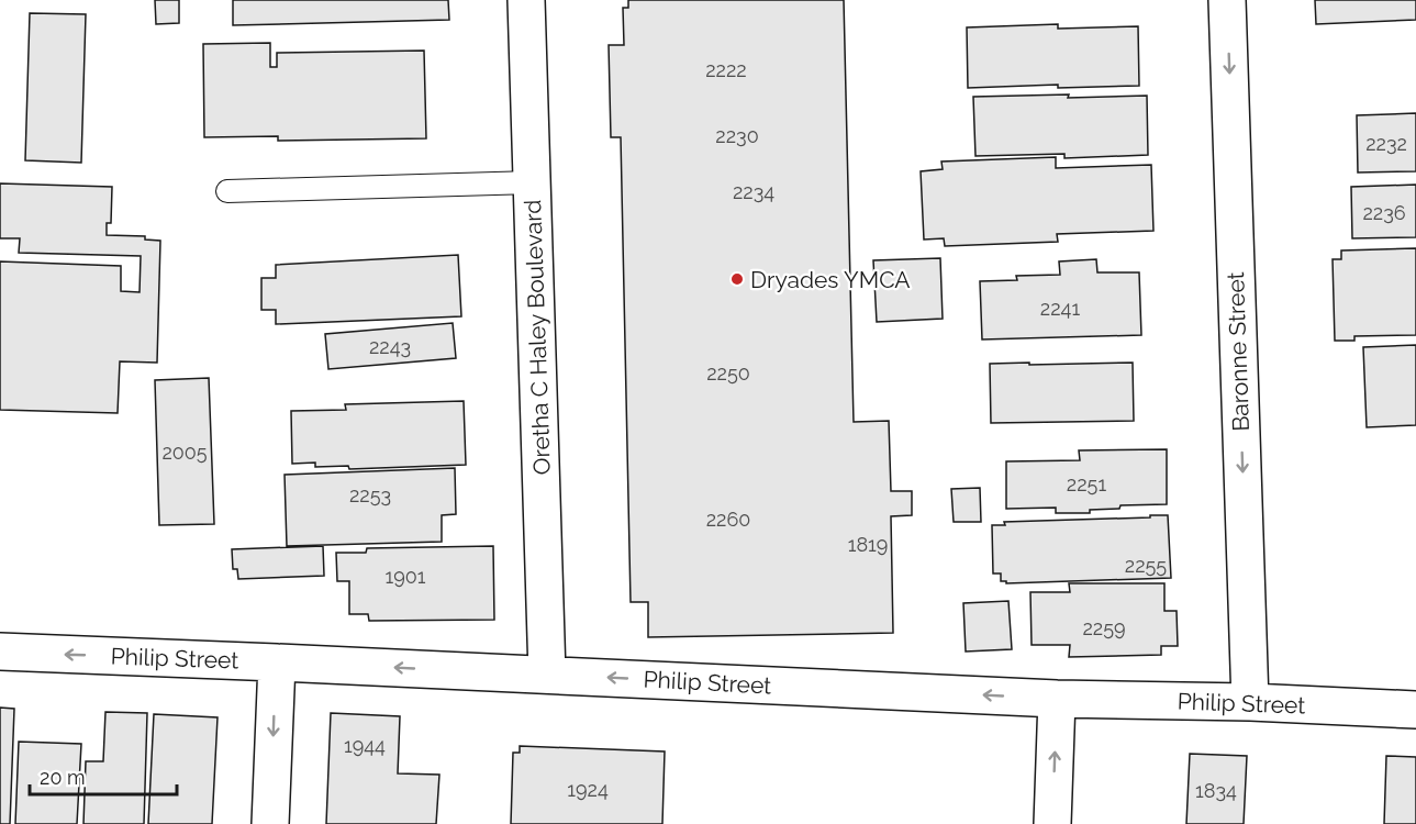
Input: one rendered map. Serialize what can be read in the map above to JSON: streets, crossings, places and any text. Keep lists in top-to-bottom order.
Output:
{
  "streets": {
    "street": ["Oretha C Haley Boulevard", "Baronne Street", "Philip Street"]
  },
  "crossings": [
    ["Oretha C Haley Boulevard", "Philip Street"],
    ["Baronne Street", "Philip Street"]
  ],
  "one_way": ["Baronne Street", "Philip Street"],
  "places": ["Dryades YMCA"],
  "house_numbers": [
    "2222",
    "2230",
    "2232",
    "2234",
    "2236",
    "2241",
    "2243",
    "2250",
    "2005",
    "2251",
    "2253",
    "2260",
    "1819",
    "2255",
    "1901",
    "2259",
    "1944",
    "1924",
    "1834"
  ],
  "scale_bar": "20 m"
}
